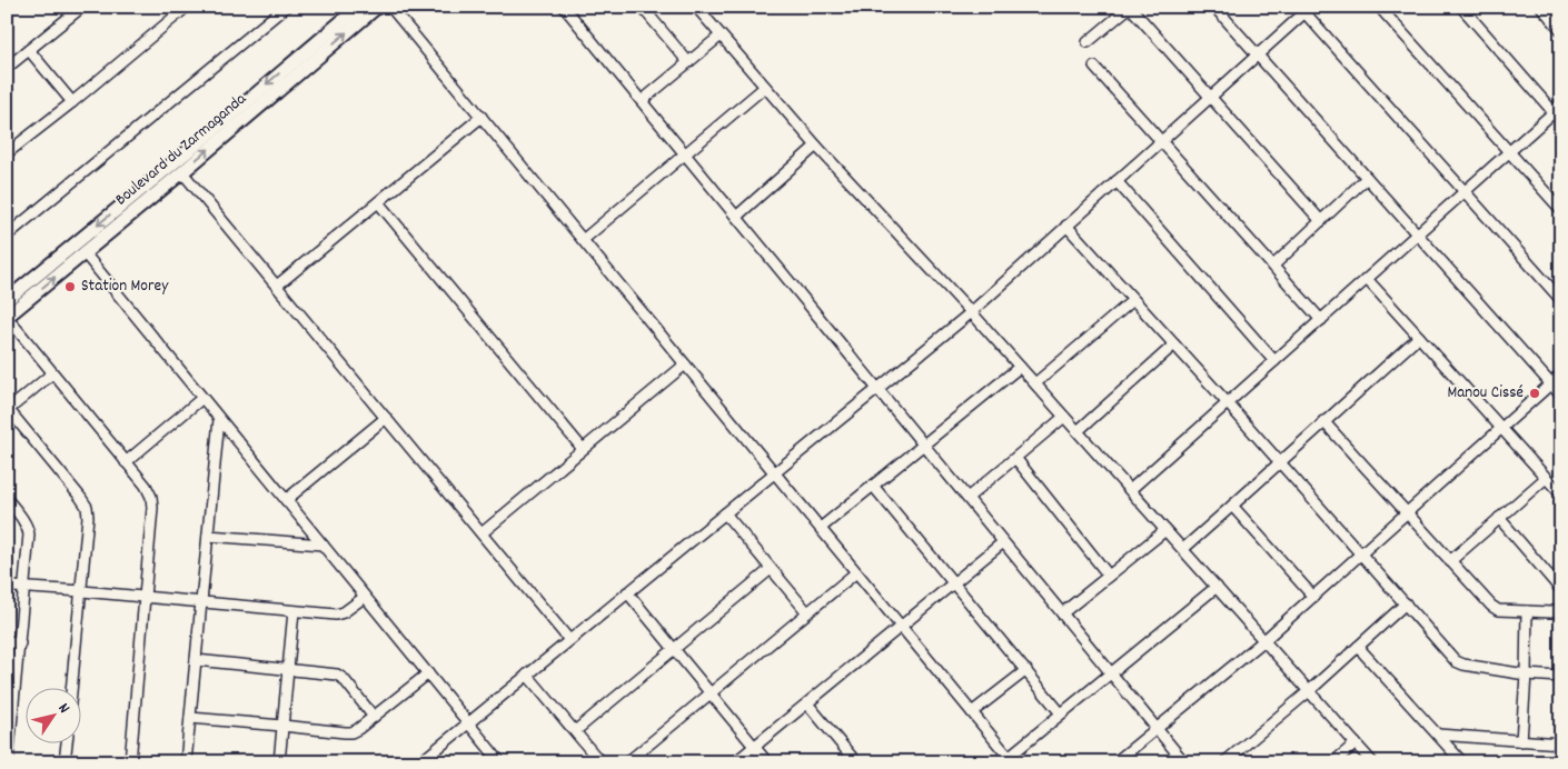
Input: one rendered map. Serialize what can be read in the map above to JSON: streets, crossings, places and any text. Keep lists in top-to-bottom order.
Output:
{
  "streets": {
    "main road": ["Boulevard du Zarmaganda"]
  },
  "places": ["Station Morey", "Manou Cissé"],
  "north": "top right"
}
